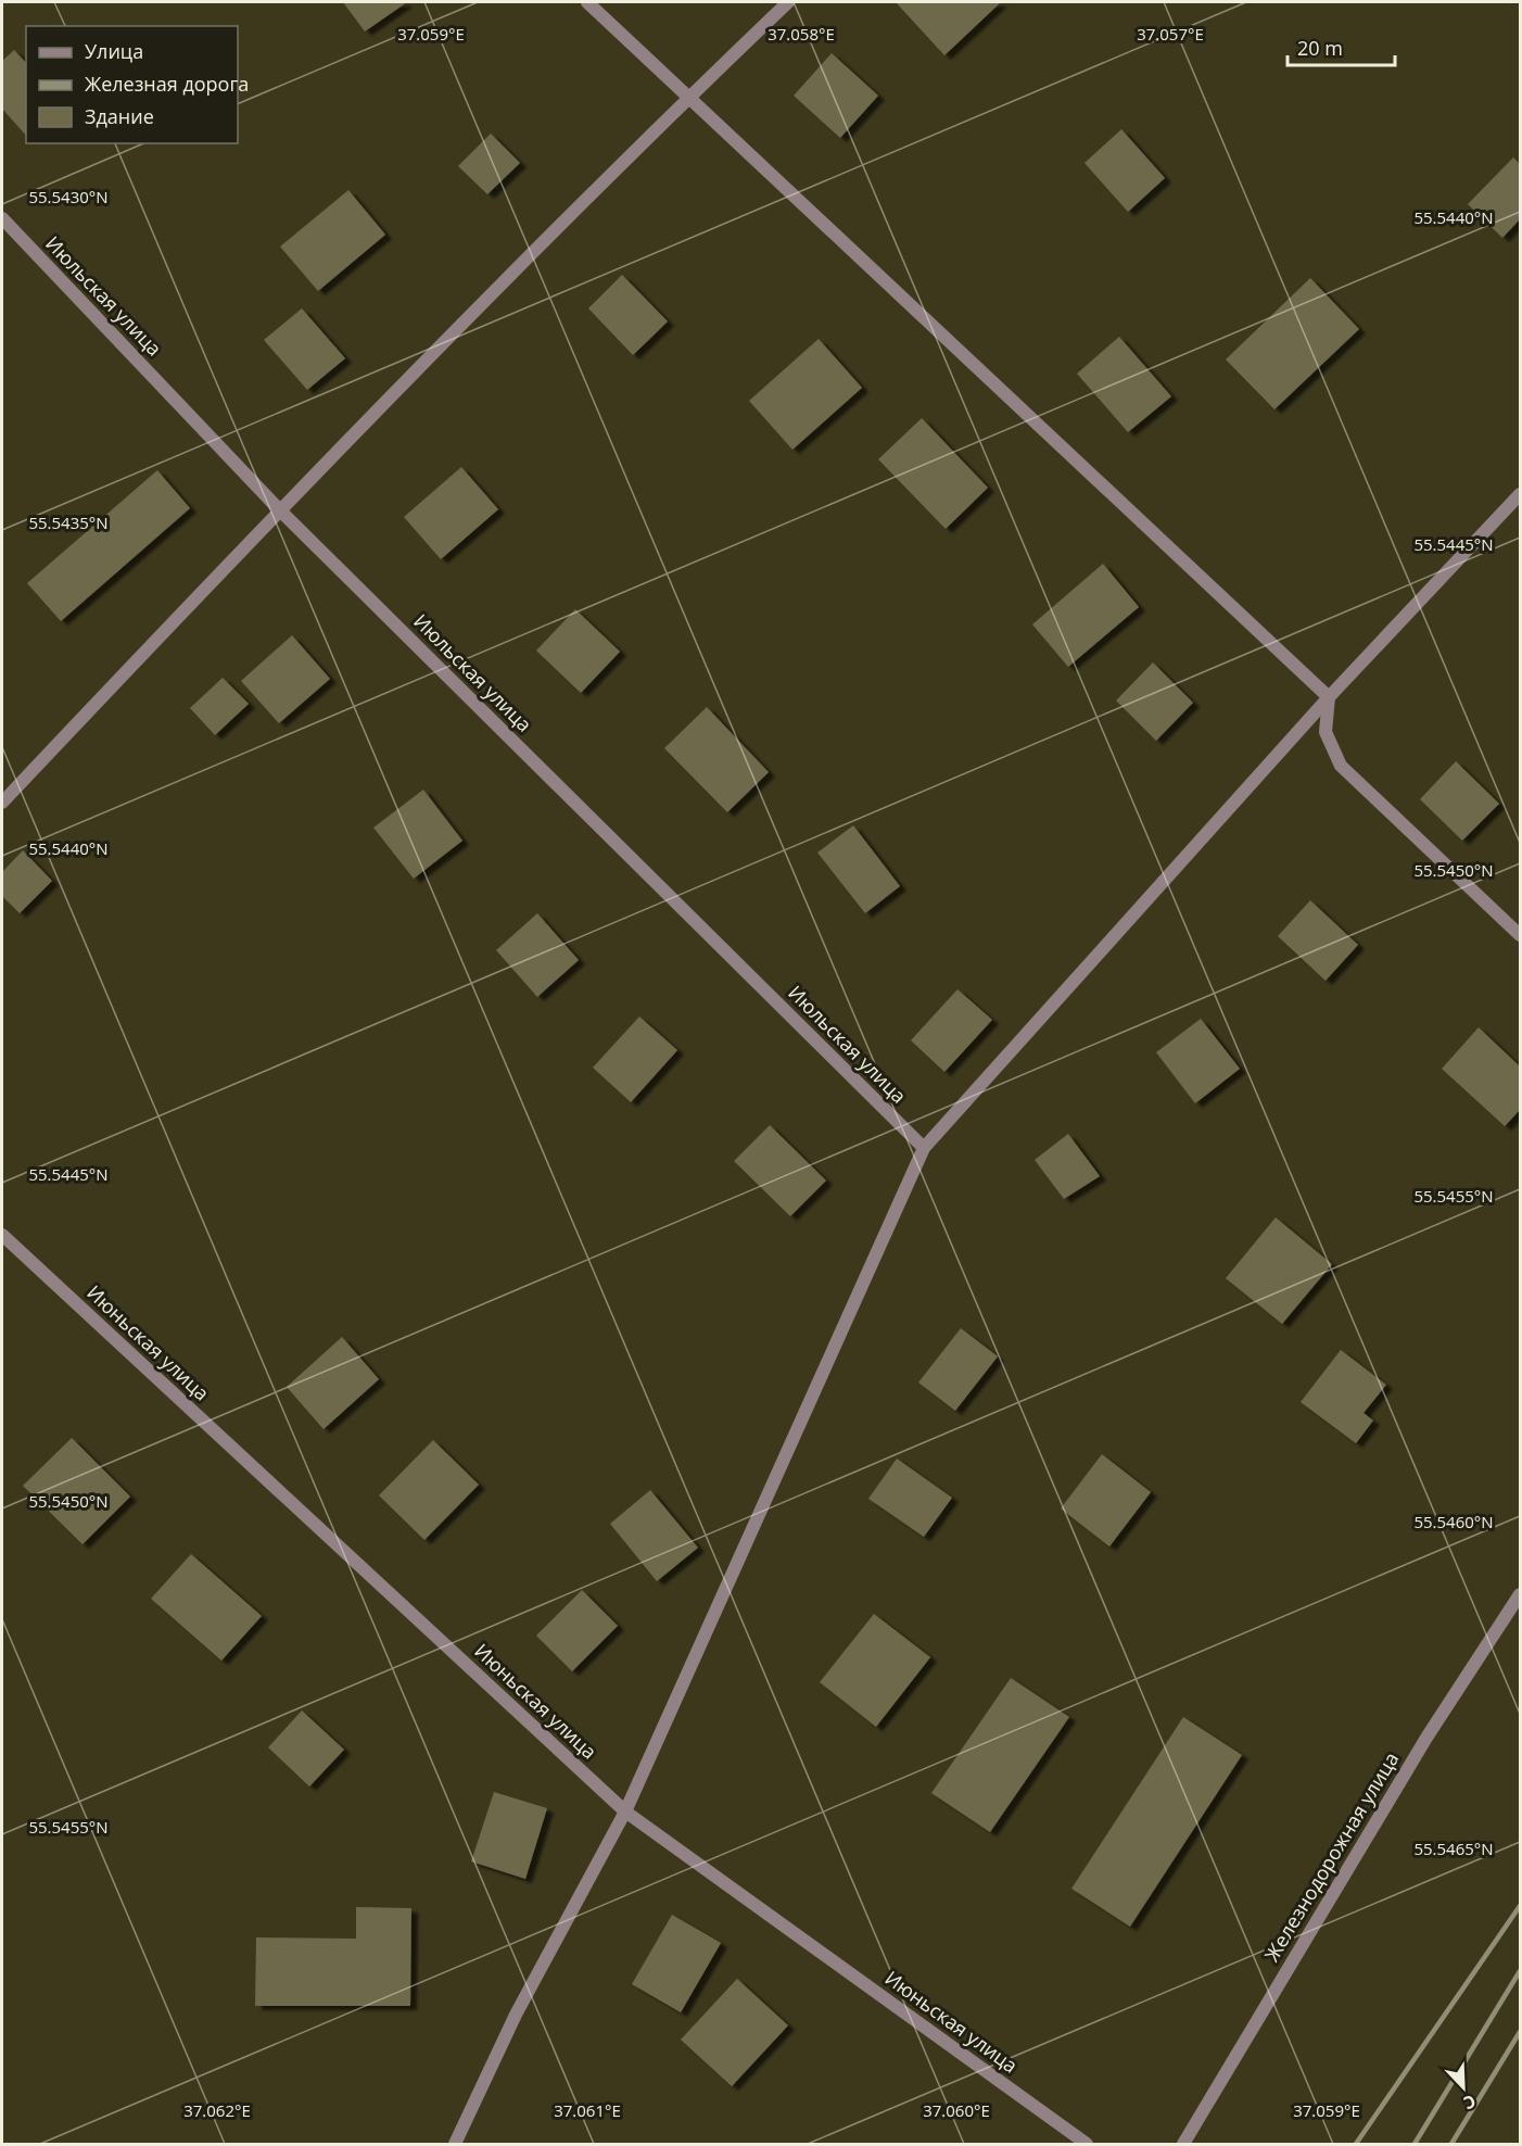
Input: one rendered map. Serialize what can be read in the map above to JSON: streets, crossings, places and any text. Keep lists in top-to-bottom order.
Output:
{
  "streets": {
    "street": ["Июльская улица", "Июньская улица", "Железнодорожная улица"]
  },
  "legend": ["Улица", "Железная дорога", "Здание"],
  "scale_bar": "20 m",
  "north": "bottom right",
  "coordinates": [
    "37.059°E",
    "37.058°E",
    "37.057°E",
    "55.5430°N",
    "55.5440°N",
    "55.5435°N",
    "55.5445°N",
    "55.5450°N",
    "55.5455°N",
    "55.5460°N",
    "55.5465°N",
    "37.062°E",
    "37.061°E",
    "37.060°E"
  ]
}
